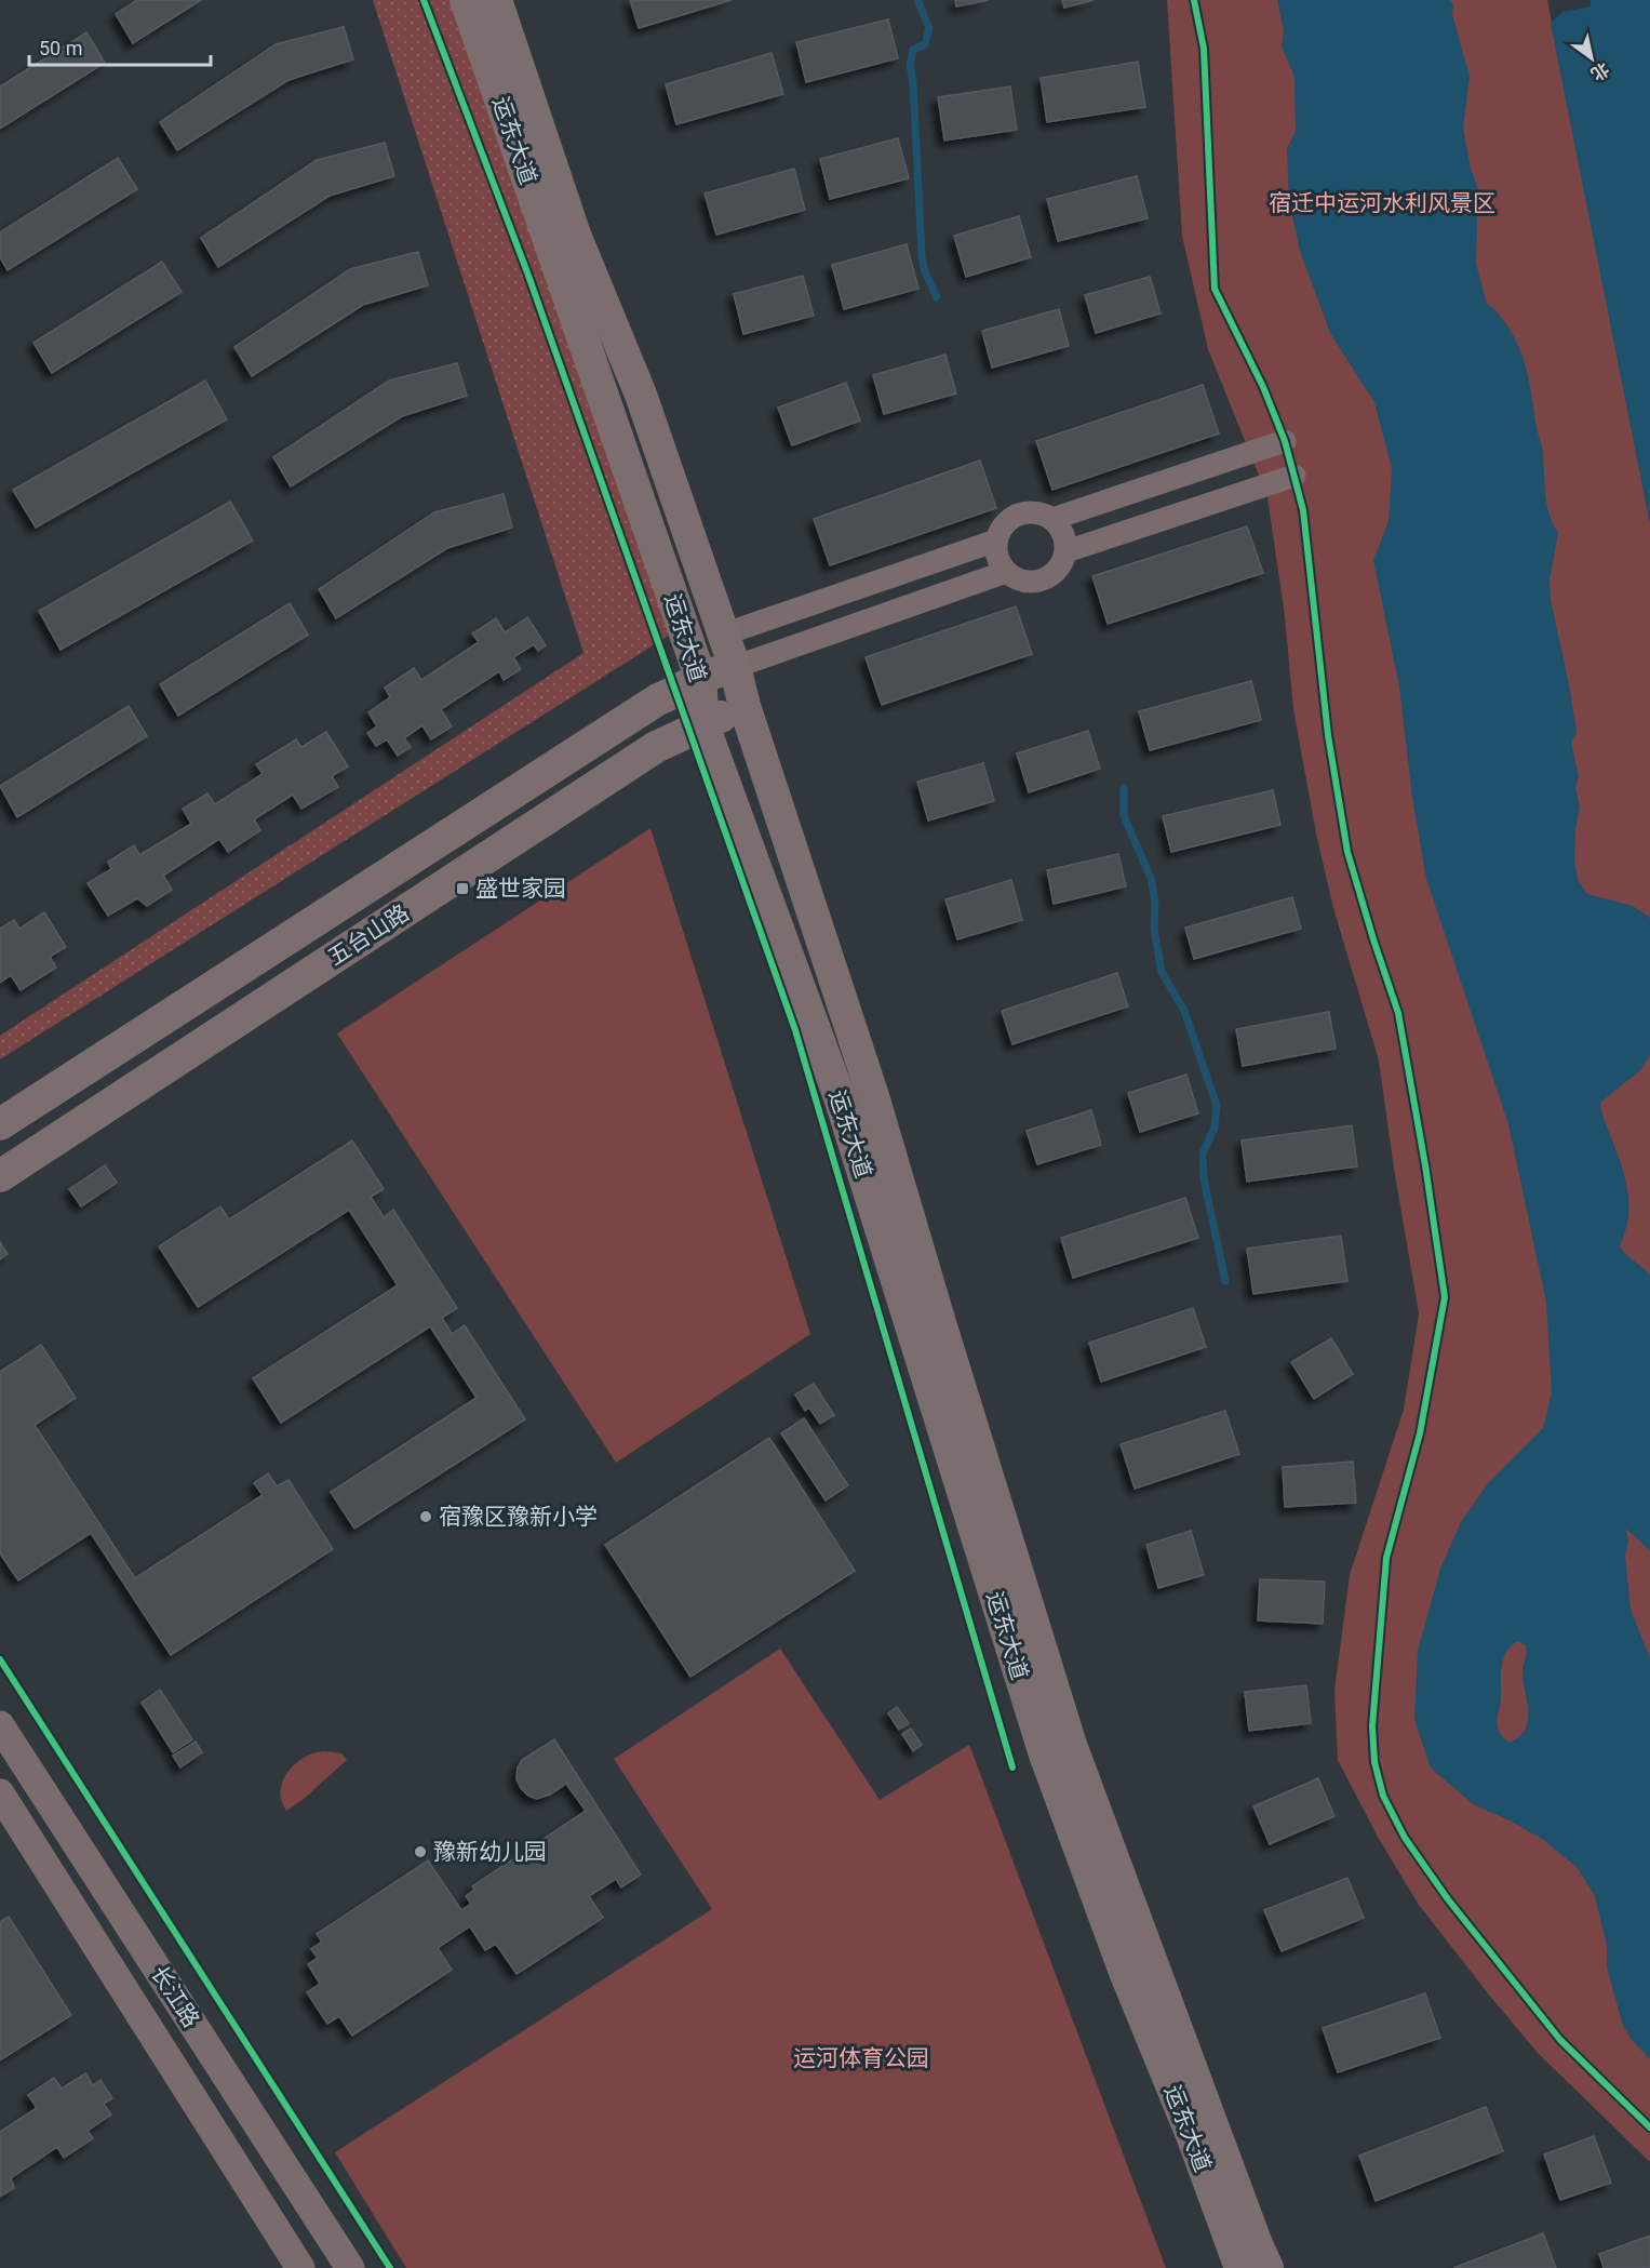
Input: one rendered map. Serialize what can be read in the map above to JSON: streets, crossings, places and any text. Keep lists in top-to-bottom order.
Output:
{
  "streets": {
    "main road": ["运东大道", "五台山路"],
    "street": ["长江路"]
  },
  "crossings": [
    ["运东大道", "五台山路"]
  ],
  "parks": ["宿迁中运河水利风景区", "运河体育公园"],
  "places": {
    "transit": ["盛世家园"],
    "other": ["宿豫区豫新小学", "豫新幼儿园"]
  },
  "scale_bar": "50 m",
  "north": "bottom right"
}
